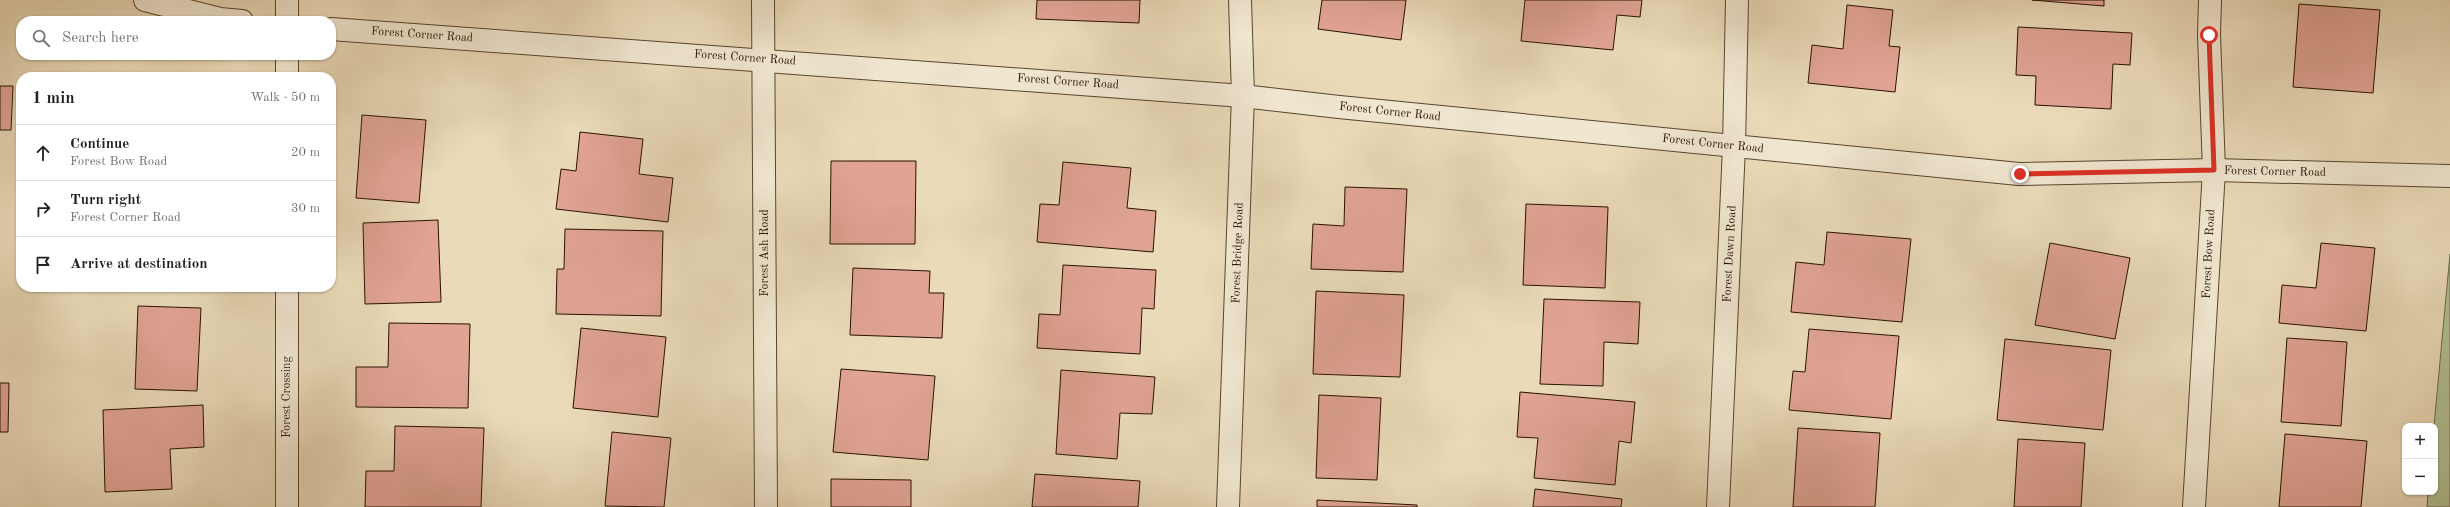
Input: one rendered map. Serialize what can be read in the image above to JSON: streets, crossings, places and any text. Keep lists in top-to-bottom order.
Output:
{
  "streets": {
    "street": [
      "Forest Corner Road",
      "Forest Ash Road",
      "Forest Bridge Road",
      "Forest Dawn Road",
      "Forest Bow Road",
      "Forest Crossing"
    ]
  },
  "crossings": [
    ["Forest Corner Road", "Forest Ash Road"],
    ["Forest Corner Road", "Forest Bridge Road"],
    ["Forest Corner Road", "Forest Dawn Road"],
    ["Forest Corner Road", "Forest Bow Road"]
  ],
  "page": {
    "search": "Search here",
    "heading": ["1 min", "Walk · 50 m"],
    "list": [
      ["Continue", "Forest Bow Road", "20 m"],
      ["Turn right", "Forest Corner Road", "30 m"],
      "Arrive at destination"
    ],
    "map_buttons": ["+", "−"]
  }
}
